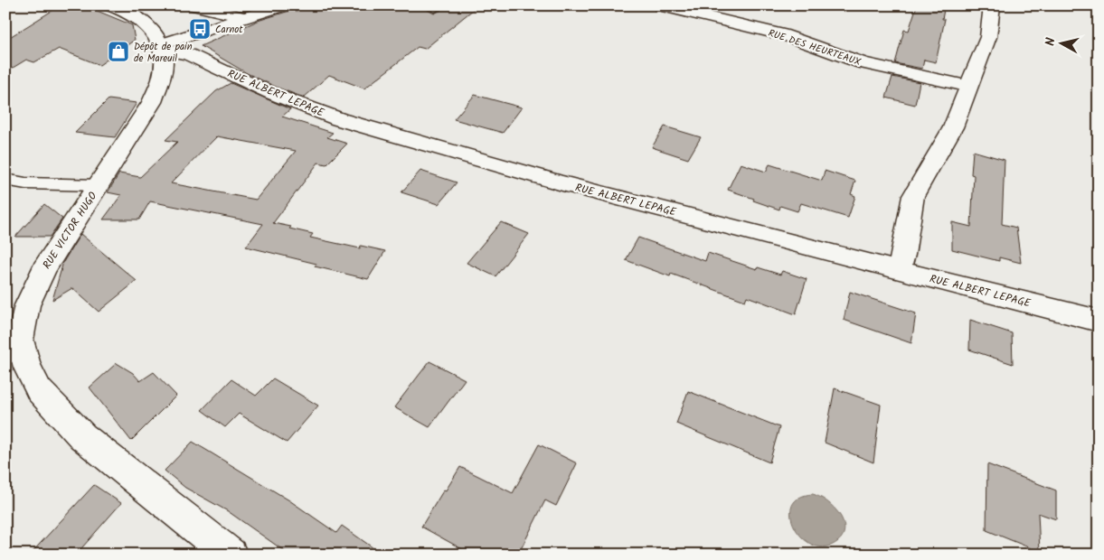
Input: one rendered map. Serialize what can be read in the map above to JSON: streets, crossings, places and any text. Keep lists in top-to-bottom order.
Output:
{
  "streets": {
    "street": ["RUE DES HEURTEAUX", "RUE ALBERT LEPAGE", "RUE VICTOR HUGO"]
  },
  "crossings": [
    ["RUE ALBERT LEPAGE", "RUE VICTOR HUGO"]
  ],
  "places": {
    "bus stop": ["Carnot"],
    "shop": ["Dépôt de pain de Mareuil"]
  },
  "north": "left"
}
